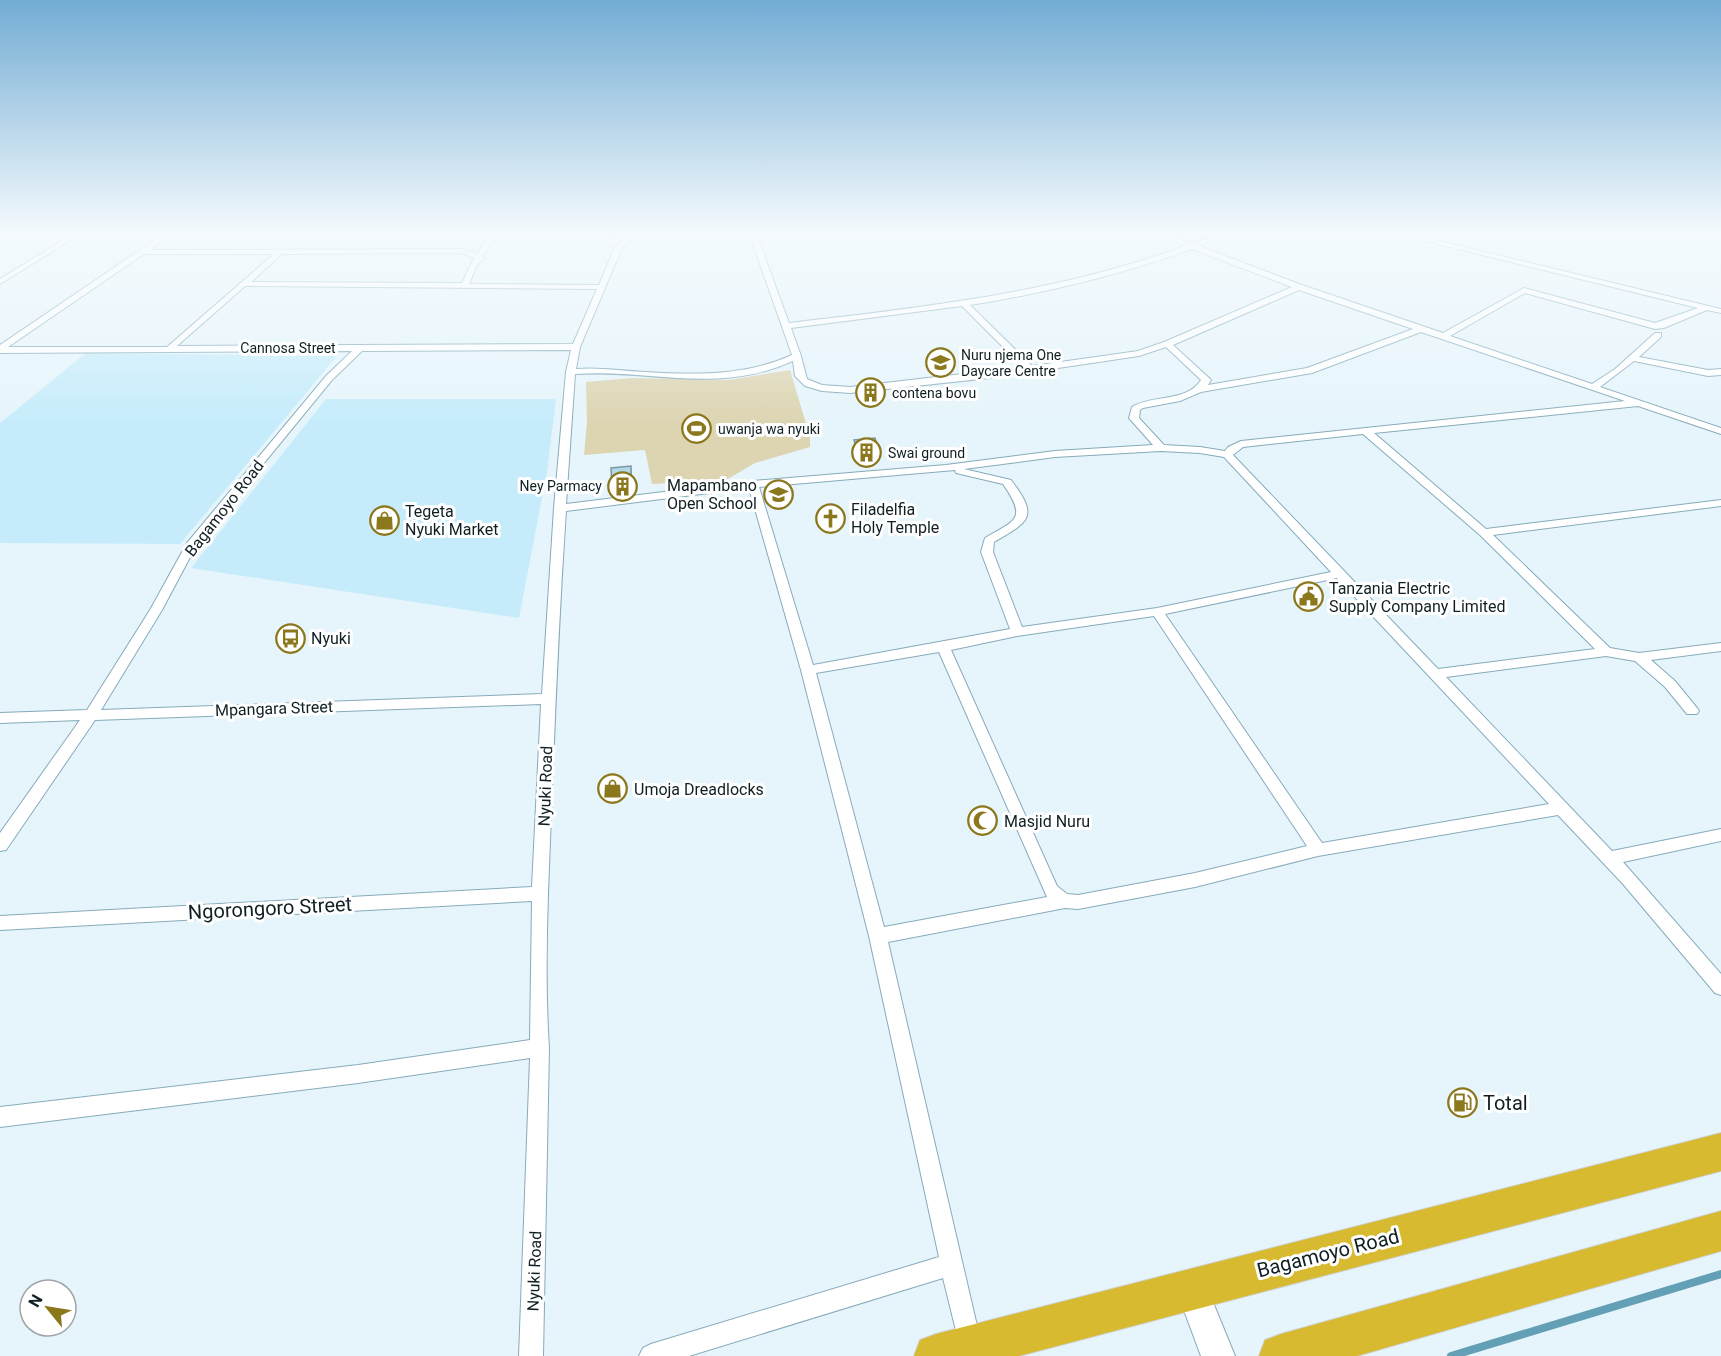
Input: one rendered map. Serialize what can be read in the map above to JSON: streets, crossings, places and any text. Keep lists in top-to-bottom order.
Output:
{
  "streets": {
    "highway": ["Bagamoyo Road"],
    "street": [
      "Cannosa Street",
      "Mpangara Street",
      "Nyuki Road",
      "Ngorongoro Street"
    ]
  },
  "crossings": [
    ["Cannosa Street", "Bagamoyo Road"],
    ["Cannosa Street", "Nyuki Road"],
    ["Bagamoyo Road", "Mpangara Street"],
    ["Mpangara Street", "Nyuki Road"],
    ["Nyuki Road", "Ngorongoro Street"]
  ],
  "places": {
    "school or university": ["Nuru njema One Daycare Centre", "Mapambano Open School"],
    "building": ["contena bovu", "Swai ground", "Ney Parmacy"],
    "sports": ["uwanja wa nyuki"],
    "church": ["Filadelfia Holy Temple"],
    "shop": ["Tegeta Nyuki Market", "Umoja Dreadlocks"],
    "public building": ["Tanzania Electric Supply Company Limited"],
    "bus stop": ["Nyuki"],
    "mosque": ["Masjid Nuru"],
    "fuel station": ["Total"]
  },
  "north": "top left"
}
